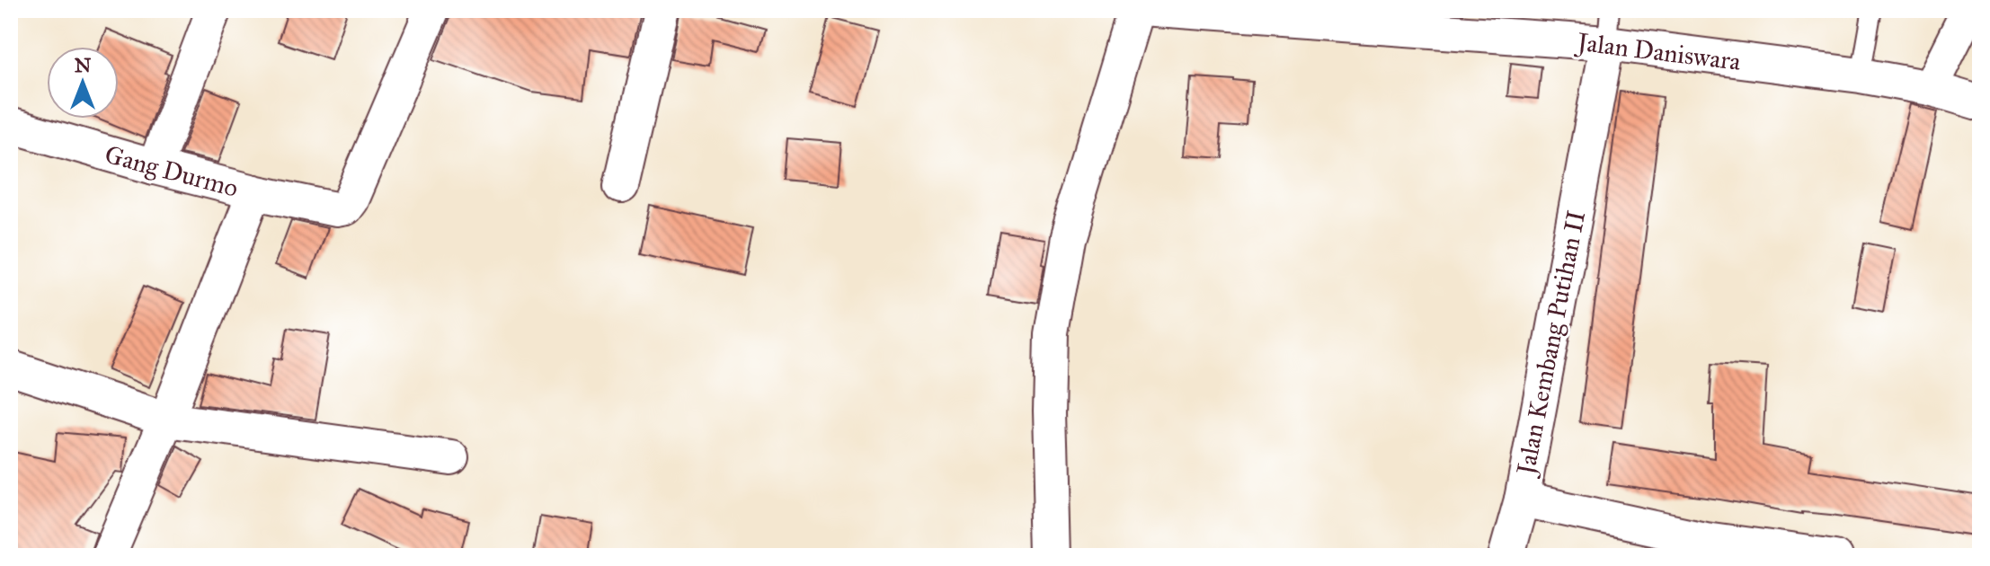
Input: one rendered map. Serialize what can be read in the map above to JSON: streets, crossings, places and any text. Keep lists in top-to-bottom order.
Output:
{
  "streets": {
    "street": ["Jalan Daniswara", "Gang Durmo", "Jalan Kembang Putihan II"]
  },
  "crossings": [
    ["Jalan Daniswara", "Jalan Kembang Putihan II"]
  ],
  "north": "top"
}
